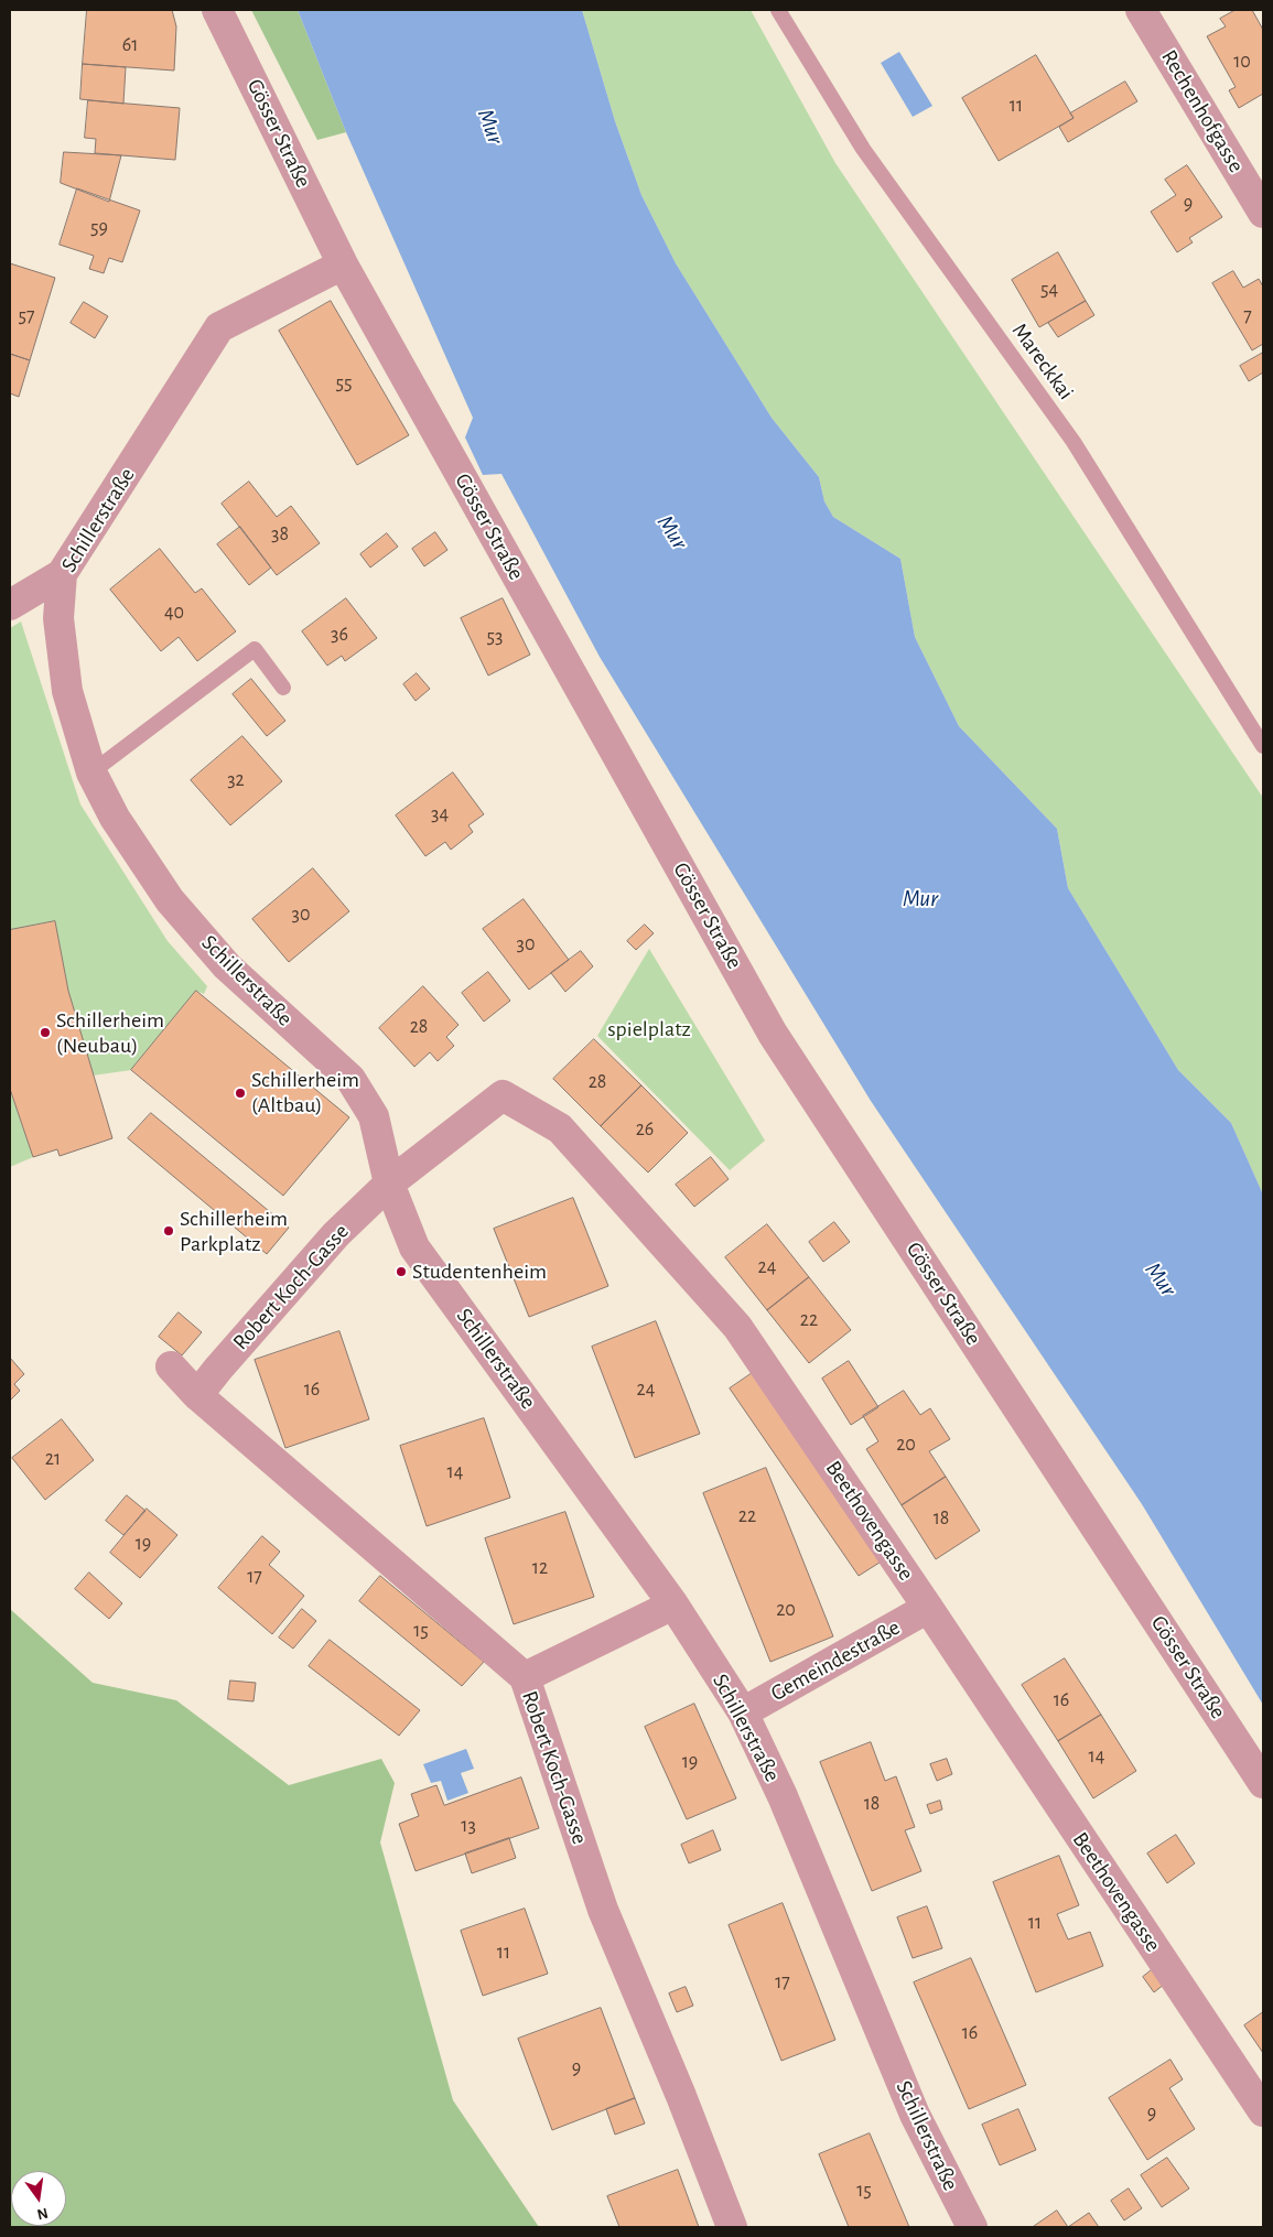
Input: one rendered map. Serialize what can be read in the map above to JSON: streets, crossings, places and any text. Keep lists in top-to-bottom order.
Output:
{
  "streets": {
    "street": [
      "Rechenhofgasse",
      "Gösser Straße",
      "Schillerstraße",
      "Robert Koch-Gasse",
      "Beethovengasse",
      "Gemeindestraße"
    ],
    "lane": ["Mareckkai"]
  },
  "crossings": [
    ["Gösser Straße", "Schillerstraße"],
    ["Schillerstraße", "Robert Koch-Gasse"],
    ["Schillerstraße", "Beethovengasse"],
    ["Schillerstraße", "Gemeindestraße"],
    ["Robert Koch-Gasse", "Beethovengasse"],
    ["Beethovengasse", "Gemeindestraße"]
  ],
  "water": ["Mur"],
  "parks": ["spielplatz"],
  "places": [
    "Schillerheim (Neubau)",
    "Schillerheim (Altbau)",
    "Schillerheim Parkplatz",
    "Studentenheim"
  ],
  "house_numbers": [
    "61",
    "10",
    "11",
    "9",
    "59",
    "54",
    "57",
    "7",
    "55",
    "38",
    "40",
    "36",
    "53",
    "32",
    "34",
    "30",
    "30",
    "28",
    "28",
    "26",
    "24",
    "22",
    "16",
    "24",
    "20",
    "21",
    "14",
    "22",
    "18",
    "19",
    "12",
    "17",
    "20",
    "15",
    "16",
    "14",
    "19",
    "18",
    "13",
    "11",
    "11",
    "17",
    "16",
    "9",
    "9",
    "15"
  ],
  "north": "bottom"
}
